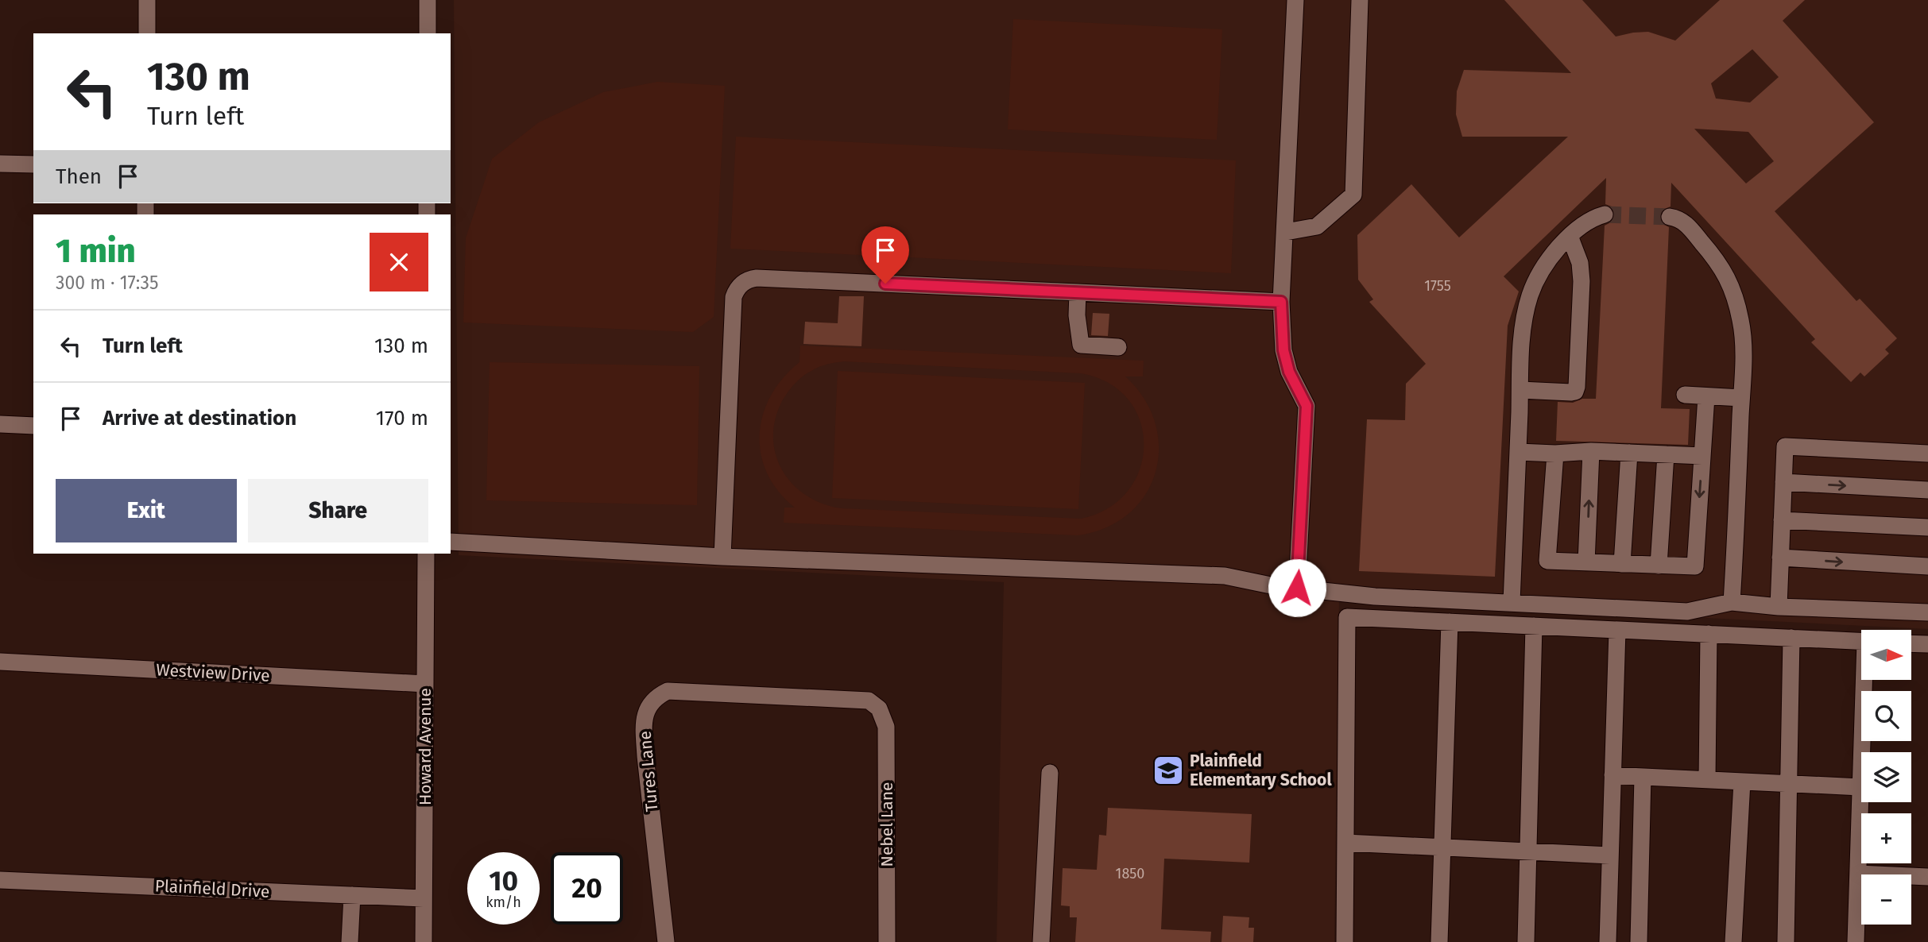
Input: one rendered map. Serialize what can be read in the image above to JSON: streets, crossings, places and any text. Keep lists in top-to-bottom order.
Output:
{
  "streets": {
    "street": [
      "Westview Drive",
      "Howard Avenue",
      "Tures Lane",
      "Nebel Lane",
      "Plainfield Drive"
    ]
  },
  "crossings": [
    ["Westview Drive", "Howard Avenue"],
    ["Howard Avenue", "Plainfield Drive"],
    ["Tures Lane", "Nebel Lane"]
  ],
  "places": {
    "school or university": ["Plainfield Elementary School"]
  },
  "house_numbers": ["1755", "1850"],
  "north": "right",
  "page": {
    "turn": ["130 m", "Turn left"],
    "then": "Then",
    "heading": ["1 min", "300 m · 17:35"],
    "list": [
      {
        "name": "Turn left",
        "value": "130 m"
      },
      {
        "name": "Arrive at destination",
        "value": "170 m"
      }
    ],
    "buttons": ["Exit", "Share"],
    "map_buttons": ["+", "−"],
    "speed": "10 km/h",
    "limit": "20"
  }
}
